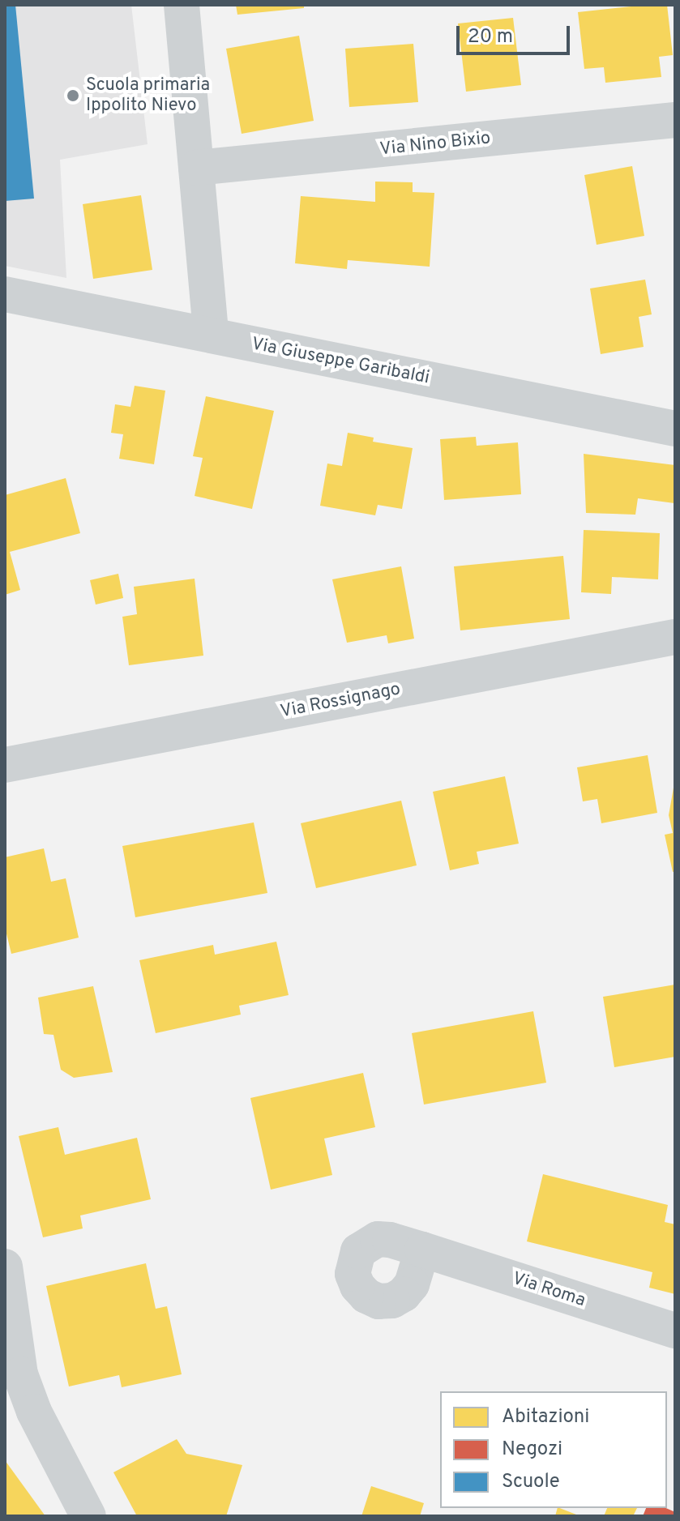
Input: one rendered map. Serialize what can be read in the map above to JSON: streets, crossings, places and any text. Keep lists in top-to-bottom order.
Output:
{
  "streets": {
    "street": [
      "Via Nino Bixio",
      "Via Giuseppe Garibaldi",
      "Via Rossignago",
      "Via Roma"
    ]
  },
  "places": ["Scuola primaria Ippolito Nievo"],
  "legend": ["Abitazioni", "Negozi", "Scuole"],
  "scale_bar": "20 m"
}
